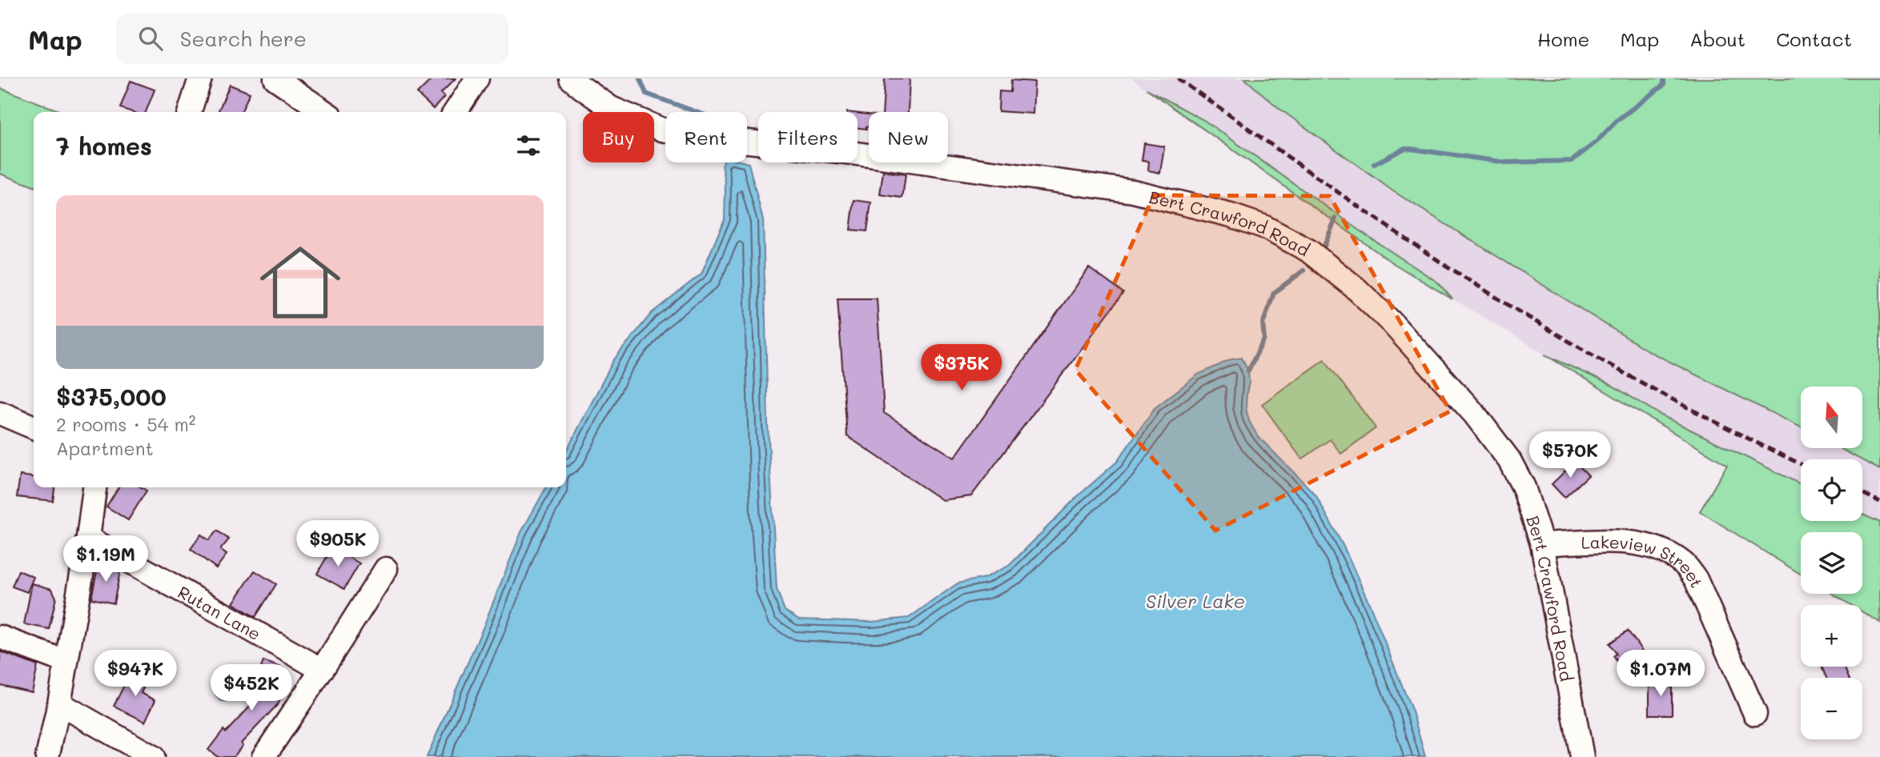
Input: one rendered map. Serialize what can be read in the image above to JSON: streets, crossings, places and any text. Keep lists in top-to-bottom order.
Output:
{
  "streets": {
    "street": ["Bert Crawford Road", "Lakeview Street", "Rutan Lane"]
  },
  "crossings": [
    ["Bert Crawford Road", "Lakeview Street"]
  ],
  "water": ["Silver Lake"],
  "north": "top",
  "page": {
    "header": "Map",
    "search": "Search here",
    "nav": [
      "Home",
      "Map",
      "About",
      "Contact"
    ],
    "chip": [
      "Buy",
      "Rent",
      "Filters",
      "New"
    ],
    "heading": "7 homes",
    "list": [
      {
        "name": "$375,000",
        "note": "2 rooms · 54 m² · Apartment"
      }
    ],
    "price": [
      "$375K",
      "$570K",
      "$905K",
      "$1.19M",
      "$947K",
      "$1.07M",
      "$452K"
    ],
    "map_buttons": ["+", "−"]
  }
}
